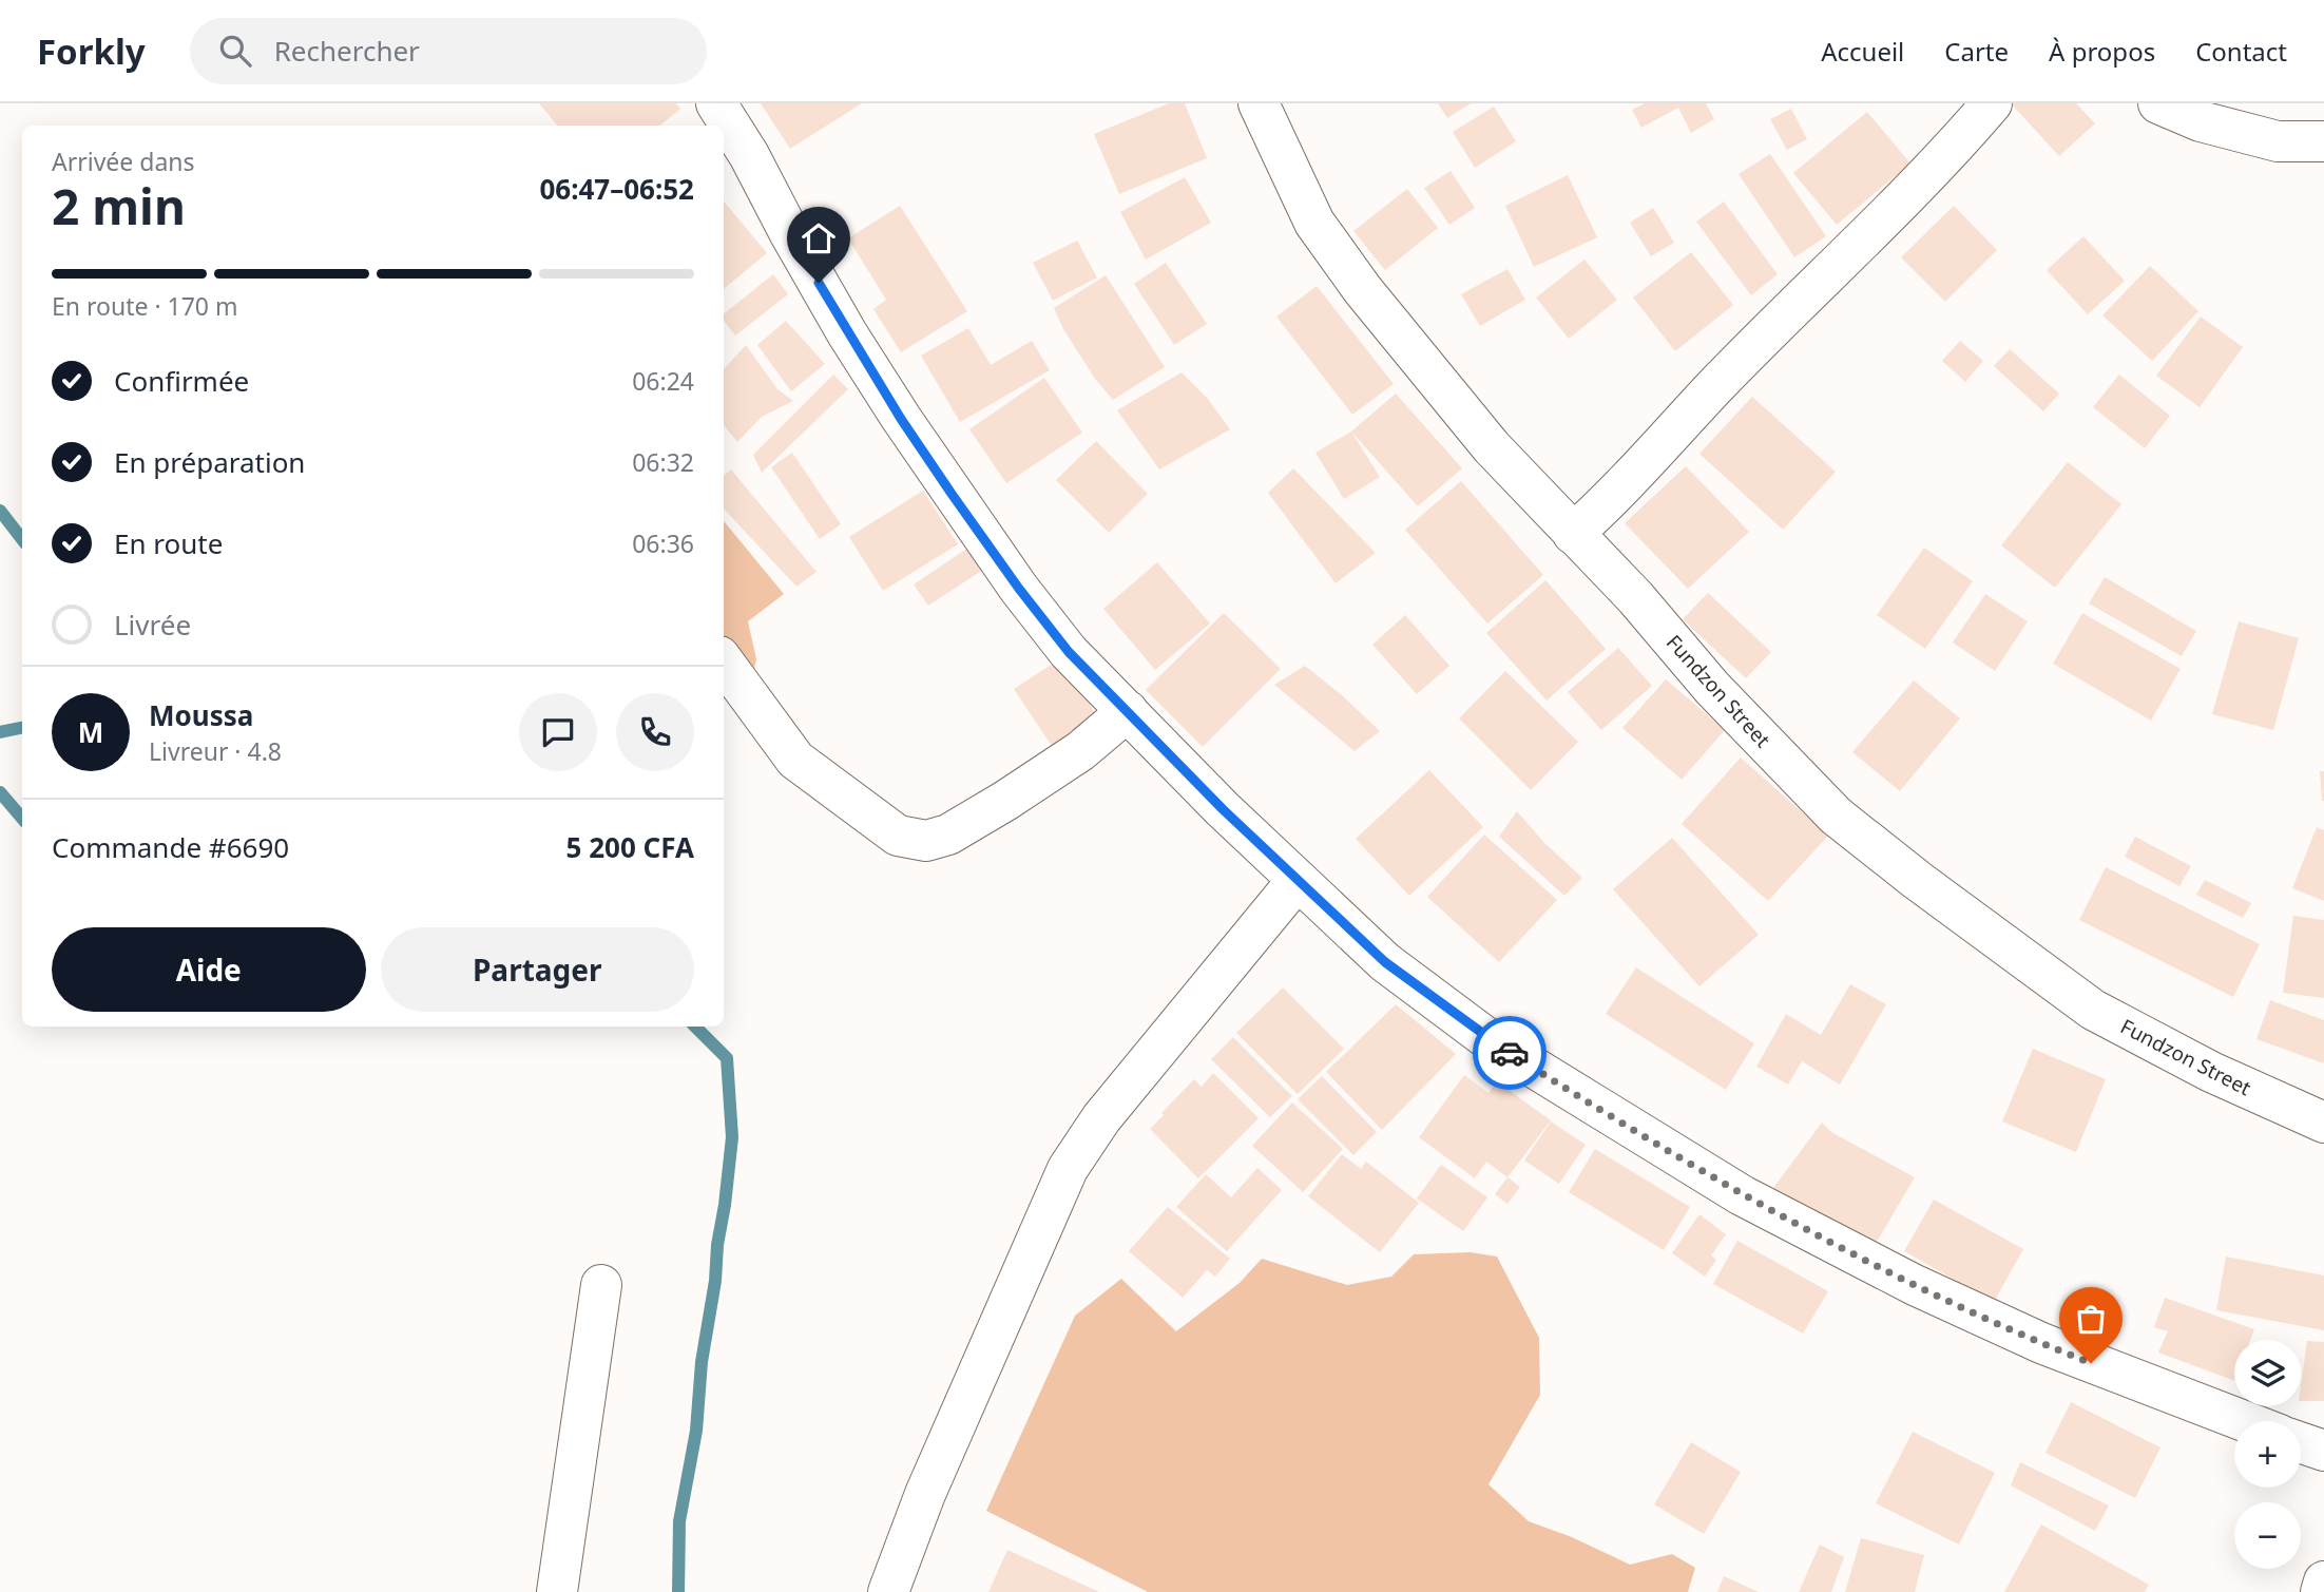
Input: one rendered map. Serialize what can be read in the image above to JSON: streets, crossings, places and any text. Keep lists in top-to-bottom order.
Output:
{
  "streets": {
    "street": ["Fundzon Street"]
  },
  "page": {
    "header": "Forkly",
    "search": "Rechercher",
    "nav": [
      "Accueil",
      "Carte",
      "À propos",
      "Contact"
    ],
    "heading": ["2 min", "Arrivée dans", "06:47–06:52"],
    "panel": [
      "Moussa",
      "Livreur · 4.8",
      "Commande #6690",
      "5 200 CFA"
    ],
    "bar": "En route · 170 m",
    "list": [
      ["Confirmée", "06:24"],
      ["En préparation", "06:32"],
      ["En route", "06:36"],
      "Livrée"
    ],
    "round": "M",
    "buttons": ["Aide", "Partager"],
    "map_buttons": ["+", "−"]
  }
}
